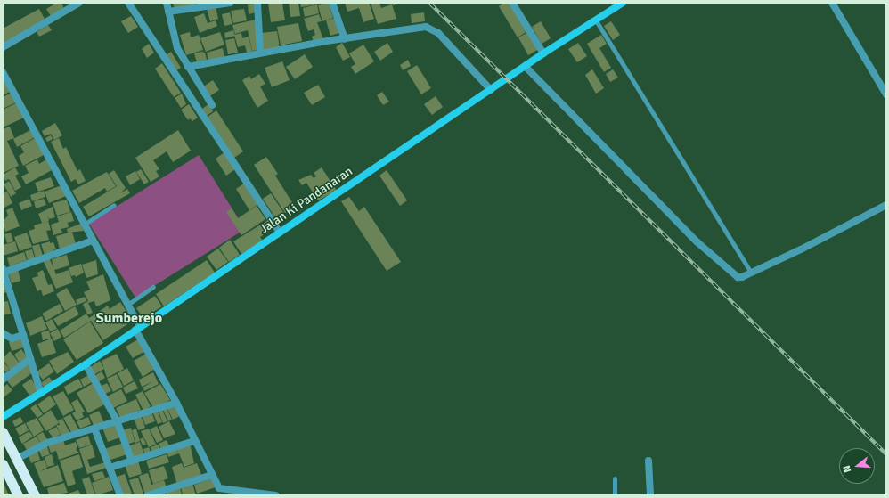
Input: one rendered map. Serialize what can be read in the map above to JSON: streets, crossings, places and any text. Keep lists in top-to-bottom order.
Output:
{
  "streets": {
    "main road": ["Jalan Ki Pandanaran"]
  },
  "districts": ["Sumberejo"],
  "north": "left"
}
